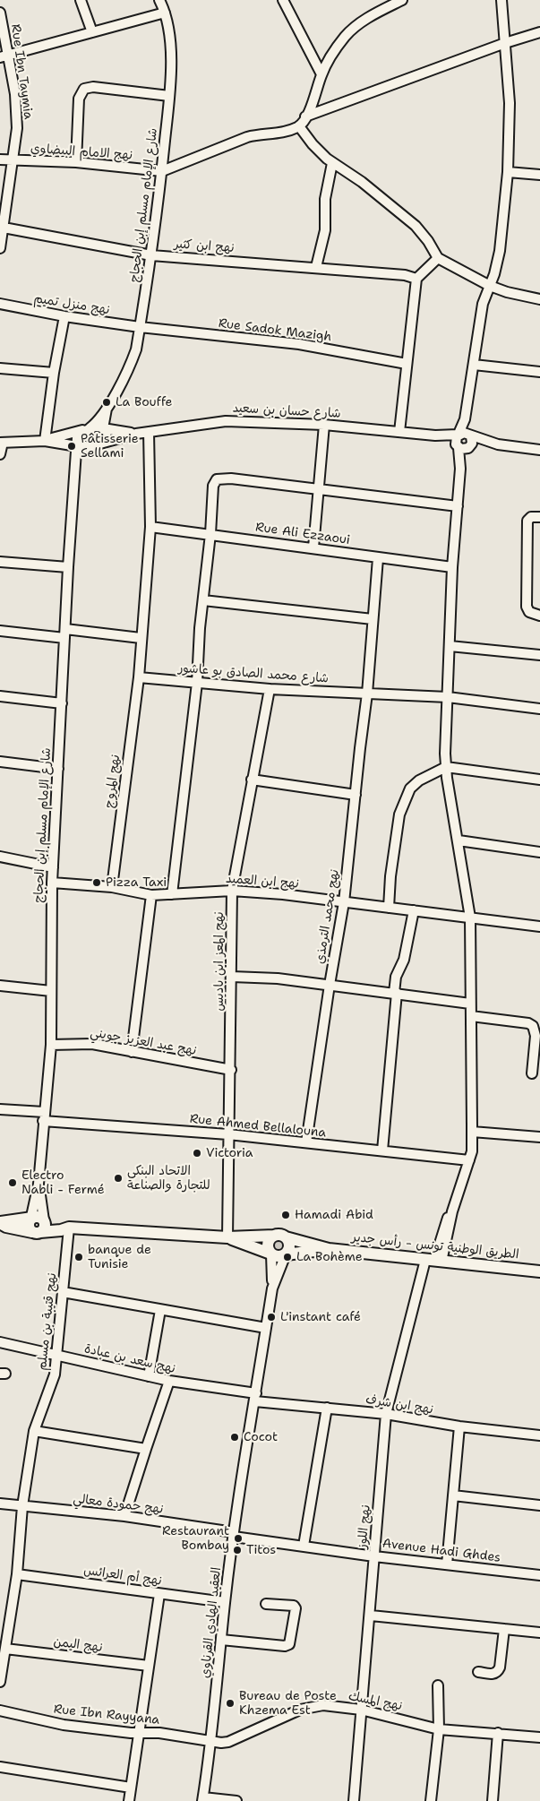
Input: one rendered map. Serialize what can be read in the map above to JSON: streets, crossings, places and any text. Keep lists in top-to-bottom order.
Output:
{
  "streets": {
    "main road": ["الطريق الوطنية تونس - رأس جدير"],
    "street": [
      "Rue Ibn Taymia",
      "نهج الامام البيضاوي",
      "شارع اﻹمام مسلم إبن الحجاج",
      "نهج ابن كثير",
      "نهج منزل تميم",
      "Rue Sadok Mazigh",
      "شارع حسان بن سعيد",
      "Rue Ali Ezzaoui",
      "شارع محمد الصادق بو عاشور",
      "نهج المروج",
      "نهج ابن العميد",
      "نهج محمد الترمذي",
      "نهج المعز ابن باديس",
      "نهج عبد العزيز جويني",
      "Rue Ahmed Bellalouna",
      "نهج قتيبة بن مسلم",
      "نهج سعد بن عبادة",
      "نهج ابن شرف",
      "نهج حمودة معالي",
      "نهج اللوز",
      "Avenue Hadi Ghdes",
      "نهج أم العرائس",
      "العقيد الهادي القرناوي",
      "نهج اليمن",
      "نهج المسك",
      "Rue Ibn Rayyana"
    ]
  },
  "crossings": [
    ["Rue Ibn Taymia", "نهج الامام البيضاوي"],
    ["Rue Ibn Taymia", "نهج ابن كثير"],
    ["نهج الامام البيضاوي", "شارع اﻹمام مسلم إبن الحجاج"],
    ["شارع اﻹمام مسلم إبن الحجاج", "نهج ابن كثير"],
    ["شارع اﻹمام مسلم إبن الحجاج", "نهج منزل تميم"],
    ["شارع اﻹمام مسلم إبن الحجاج", "Rue Sadok Mazigh"],
    ["شارع اﻹمام مسلم إبن الحجاج", "شارع حسان بن سعيد"],
    ["شارع اﻹمام مسلم إبن الحجاج", "نهج ابن العميد"],
    ["شارع اﻹمام مسلم إبن الحجاج", "نهج عبد العزيز جويني"],
    ["شارع اﻹمام مسلم إبن الحجاج", "Rue Ahmed Bellalouna"],
    ["نهج منزل تميم", "Rue Sadok Mazigh"],
    ["شارع حسان بن سعيد", "نهج المروج"],
    ["شارع حسان بن سعيد", "نهج اللوز"],
    ["Rue Ali Ezzaoui", "نهج المروج"],
    ["Rue Ali Ezzaoui", "نهج محمد الترمذي"],
    ["Rue Ali Ezzaoui", "نهج اللوز"],
    ["شارع محمد الصادق بو عاشور", "نهج المروج"],
    ["شارع محمد الصادق بو عاشور", "نهج محمد الترمذي"],
    ["شارع محمد الصادق بو عاشور", "نهج المعز ابن باديس"],
    ["شارع محمد الصادق بو عاشور", "نهج اللوز"],
    ["نهج المروج", "نهج ابن العميد"],
    ["نهج ابن العميد", "نهج محمد الترمذي"],
    ["نهج ابن العميد", "نهج المعز ابن باديس"],
    ["نهج ابن العميد", "نهج اللوز"],
    ["نهج محمد الترمذي", "Rue Ahmed Bellalouna"],
    ["نهج المعز ابن باديس", "نهج عبد العزيز جويني"],
    ["نهج المعز ابن باديس", "Rue Ahmed Bellalouna"],
    ["Rue Ahmed Bellalouna", "نهج اللوز"],
    ["الطريق الوطنية تونس - رأس جدير", "نهج اللوز"],
    ["نهج قتيبة بن مسلم", "نهج سعد بن عبادة"],
    ["نهج قتيبة بن مسلم", "نهج حمودة معالي"],
    ["نهج قتيبة بن مسلم", "نهج أم العرائس"],
    ["نهج قتيبة بن مسلم", "نهج اليمن"],
    ["نهج سعد بن عبادة", "نهج ابن شرف"],
    ["نهج سعد بن عبادة", "العقيد الهادي القرناوي"],
    ["نهج ابن شرف", "نهج اللوز"],
    ["نهج ابن شرف", "العقيد الهادي القرناوي"],
    ["نهج حمودة معالي", "Avenue Hadi Ghdes"],
    ["نهج حمودة معالي", "العقيد الهادي القرناوي"],
    ["نهج اللوز", "Avenue Hadi Ghdes"],
    ["نهج اللوز", "نهج المسك"],
    ["Avenue Hadi Ghdes", "العقيد الهادي القرناوي"],
    ["نهج أم العرائس", "العقيد الهادي القرناوي"],
    ["العقيد الهادي القرناوي", "نهج المسك"],
    ["العقيد الهادي القرناوي", "Rue Ibn Rayyana"],
    ["نهج المسك", "Rue Ibn Rayyana"]
  ],
  "places": [
    "La Bouffe",
    "Pâtisserie Sellami",
    "Pizza Taxi",
    "Victoria",
    "الاتحاد البنكي للتجارة والصناعة",
    "Electro Nabli - Fermé",
    "Hamadi Abid",
    "banque de Tunisie",
    "La Bohème",
    "L'instant café",
    "Cocot",
    "Restaurant Bombay",
    "Titos",
    "Bureau de Poste Khzema Est"
  ]
}
